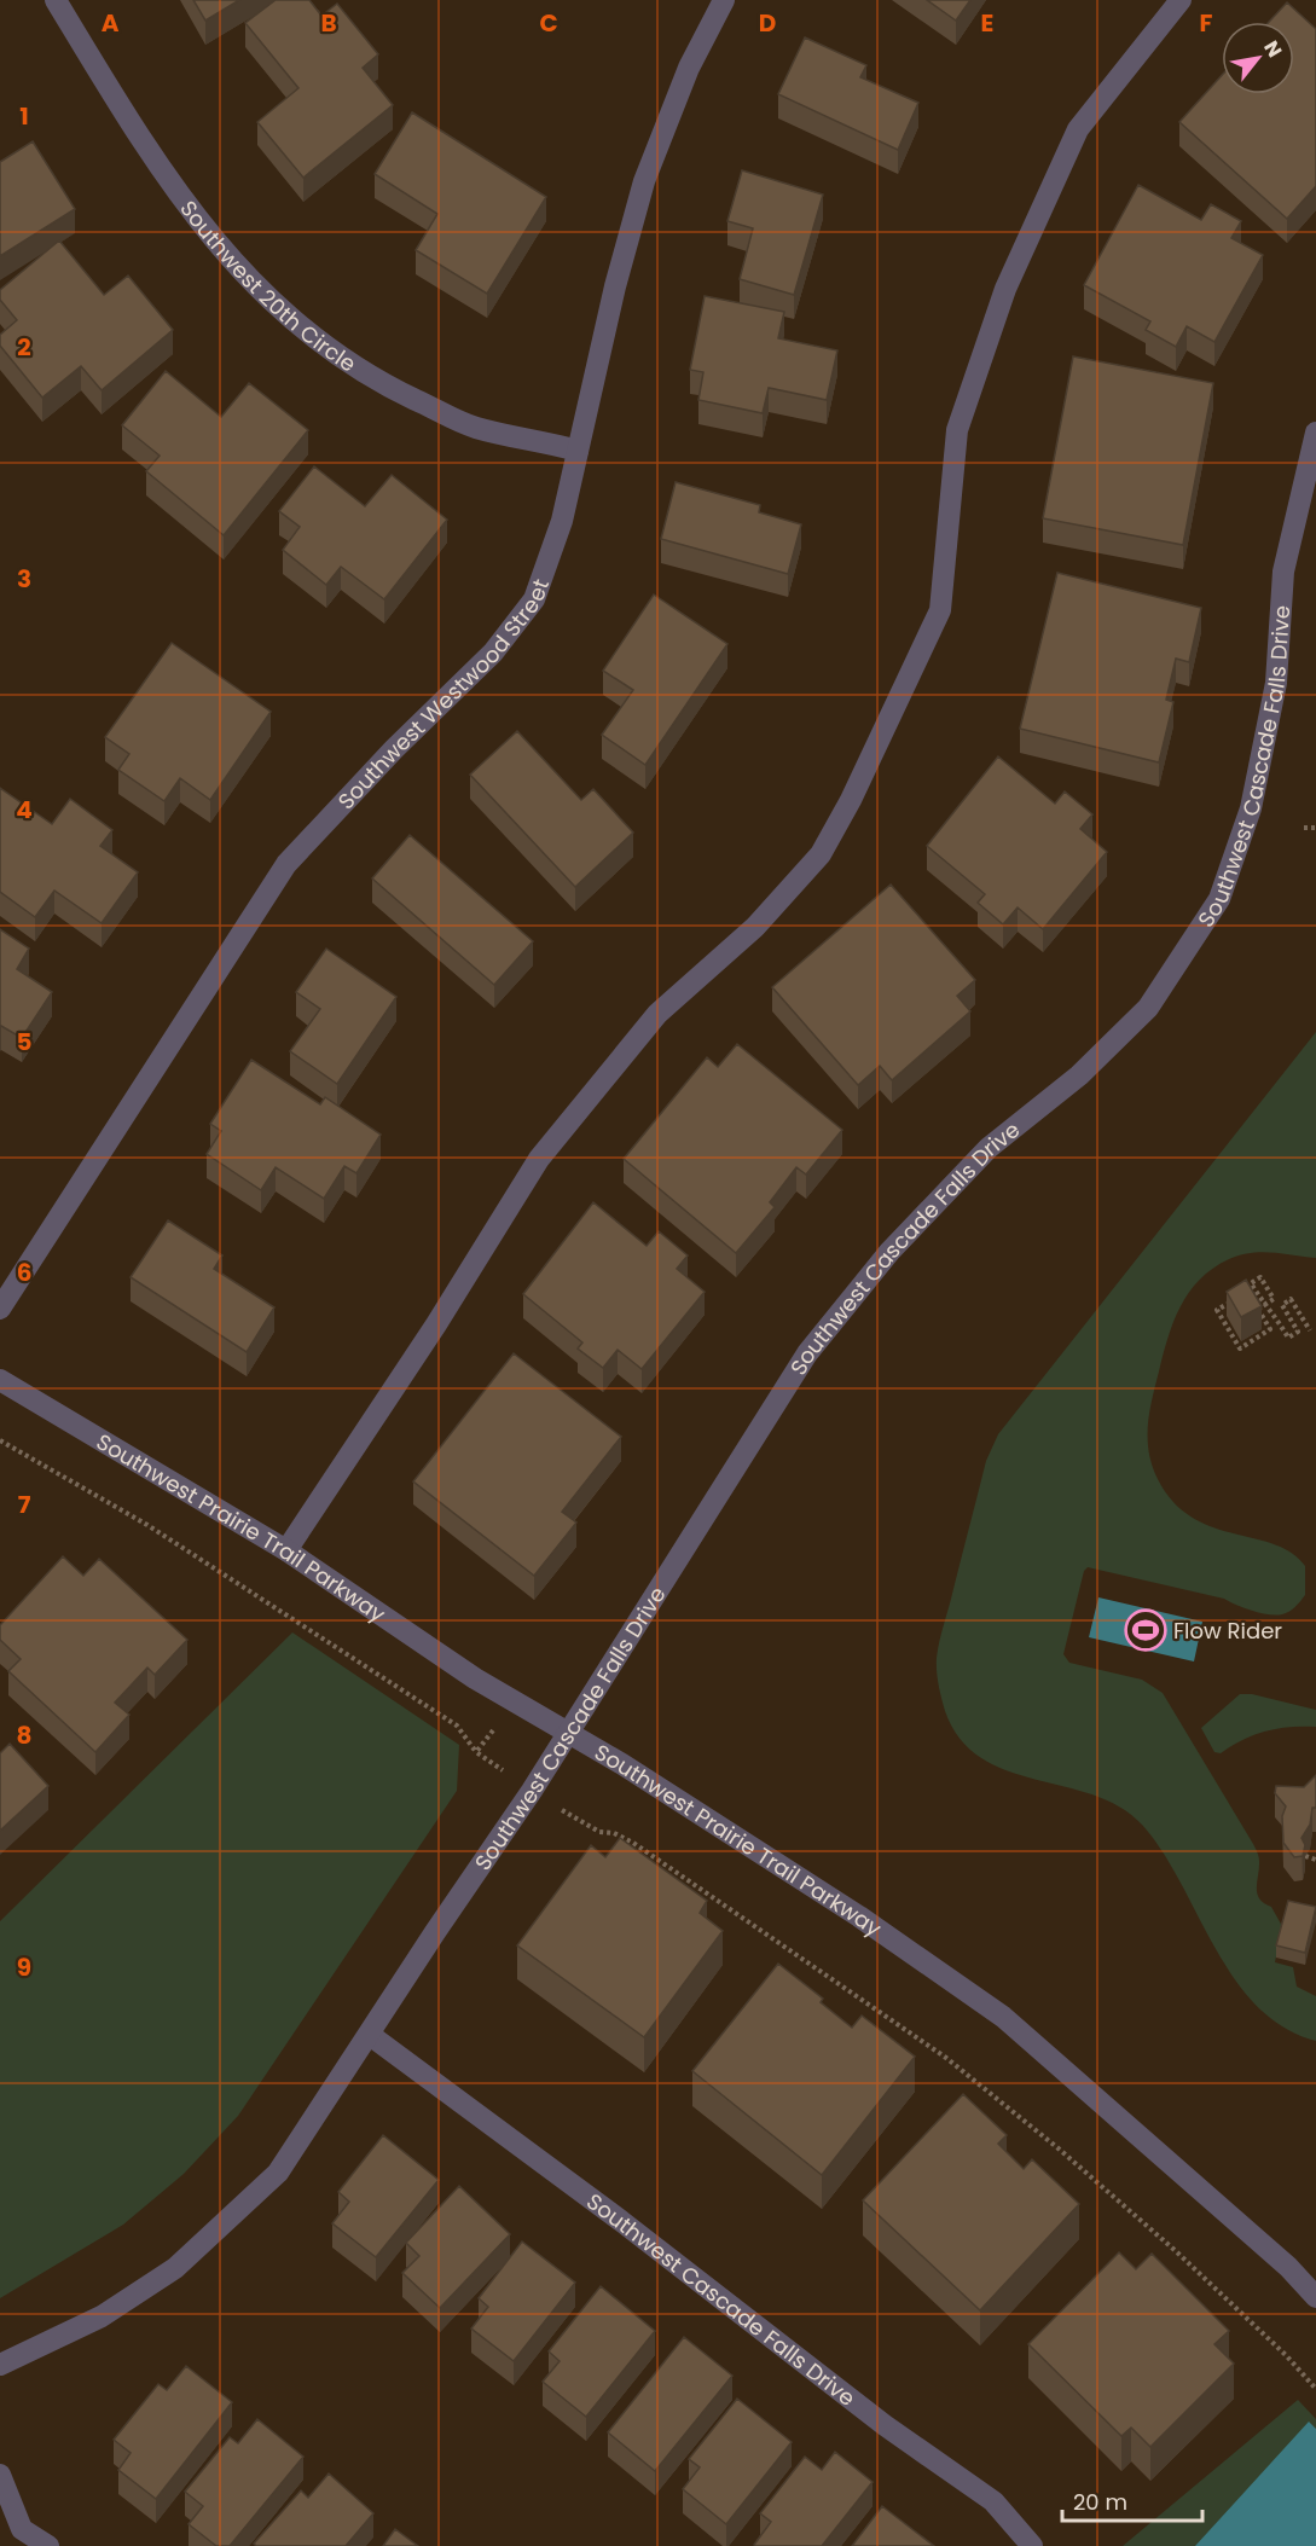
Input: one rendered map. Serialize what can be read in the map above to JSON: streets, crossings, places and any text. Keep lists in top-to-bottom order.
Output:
{
  "streets": {
    "street": [
      "Southwest 20th Circle",
      "Southwest Westwood Street",
      "Southwest Cascade Falls Drive",
      "Southwest Prairie Trail Parkway"
    ]
  },
  "crossings": [
    ["Southwest 20th Circle", "Southwest Westwood Street"],
    ["Southwest Cascade Falls Drive", "Southwest Prairie Trail Parkway"]
  ],
  "places": {
    "sports": ["Flow Rider"]
  },
  "scale_bar": "20 m",
  "north": "top right",
  "grid": {
    "columns": [
      "A",
      "B",
      "C",
      "D",
      "E",
      "F"
    ],
    "rows": [
      "1",
      "2",
      "3",
      "4",
      "5",
      "6",
      "7",
      "8",
      "9"
    ]
  }
}
